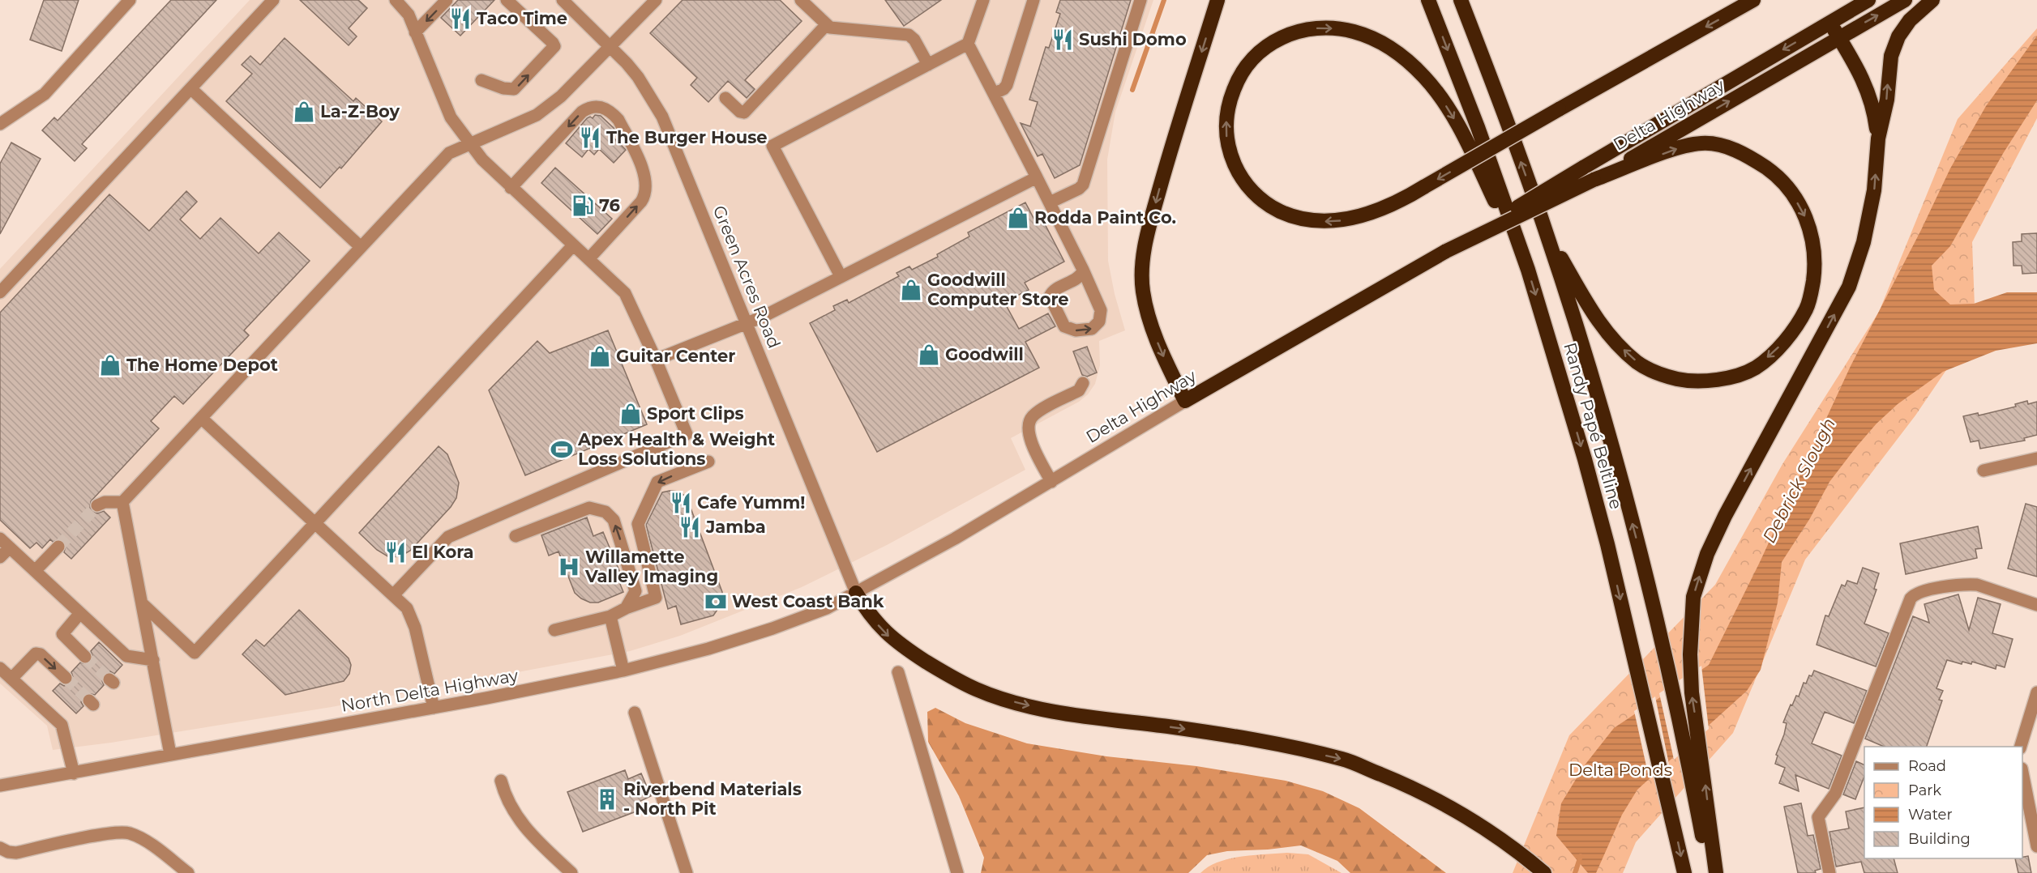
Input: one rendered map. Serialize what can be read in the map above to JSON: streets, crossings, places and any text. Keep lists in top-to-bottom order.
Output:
{
  "streets": {
    "highway": ["Delta Highway", "Randy Papé Beltline"],
    "street": ["Green Acres Road", "North Delta Highway"]
  },
  "crossings": [
    ["Delta Highway", "Green Acres Road"],
    ["Delta Highway", "North Delta Highway"],
    ["Green Acres Road", "North Delta Highway"]
  ],
  "water": ["Debrick Slough"],
  "parks": ["Delta Ponds"],
  "places": {
    "restaurant": [
      "Taco Time",
      "Sushi Domo",
      "The Burger House",
      "Cafe Yumm!",
      "Jamba",
      "El Kora"
    ],
    "shop": [
      "La-Z-Boy",
      "Rodda Paint Co.",
      "Goodwill Computer Store",
      "Goodwill",
      "Guitar Center",
      "The Home Depot",
      "Sport Clips"
    ],
    "fuel station": ["76"],
    "sports": ["Apex Health & Weight Loss Solutions"],
    "hospital": ["Willamette Valley Imaging"],
    "bank": ["West Coast Bank"],
    "building": ["Riverbend Materials - North Pit"]
  },
  "legend": [
    "Road",
    "Park",
    "Water",
    "Building"
  ]
}
